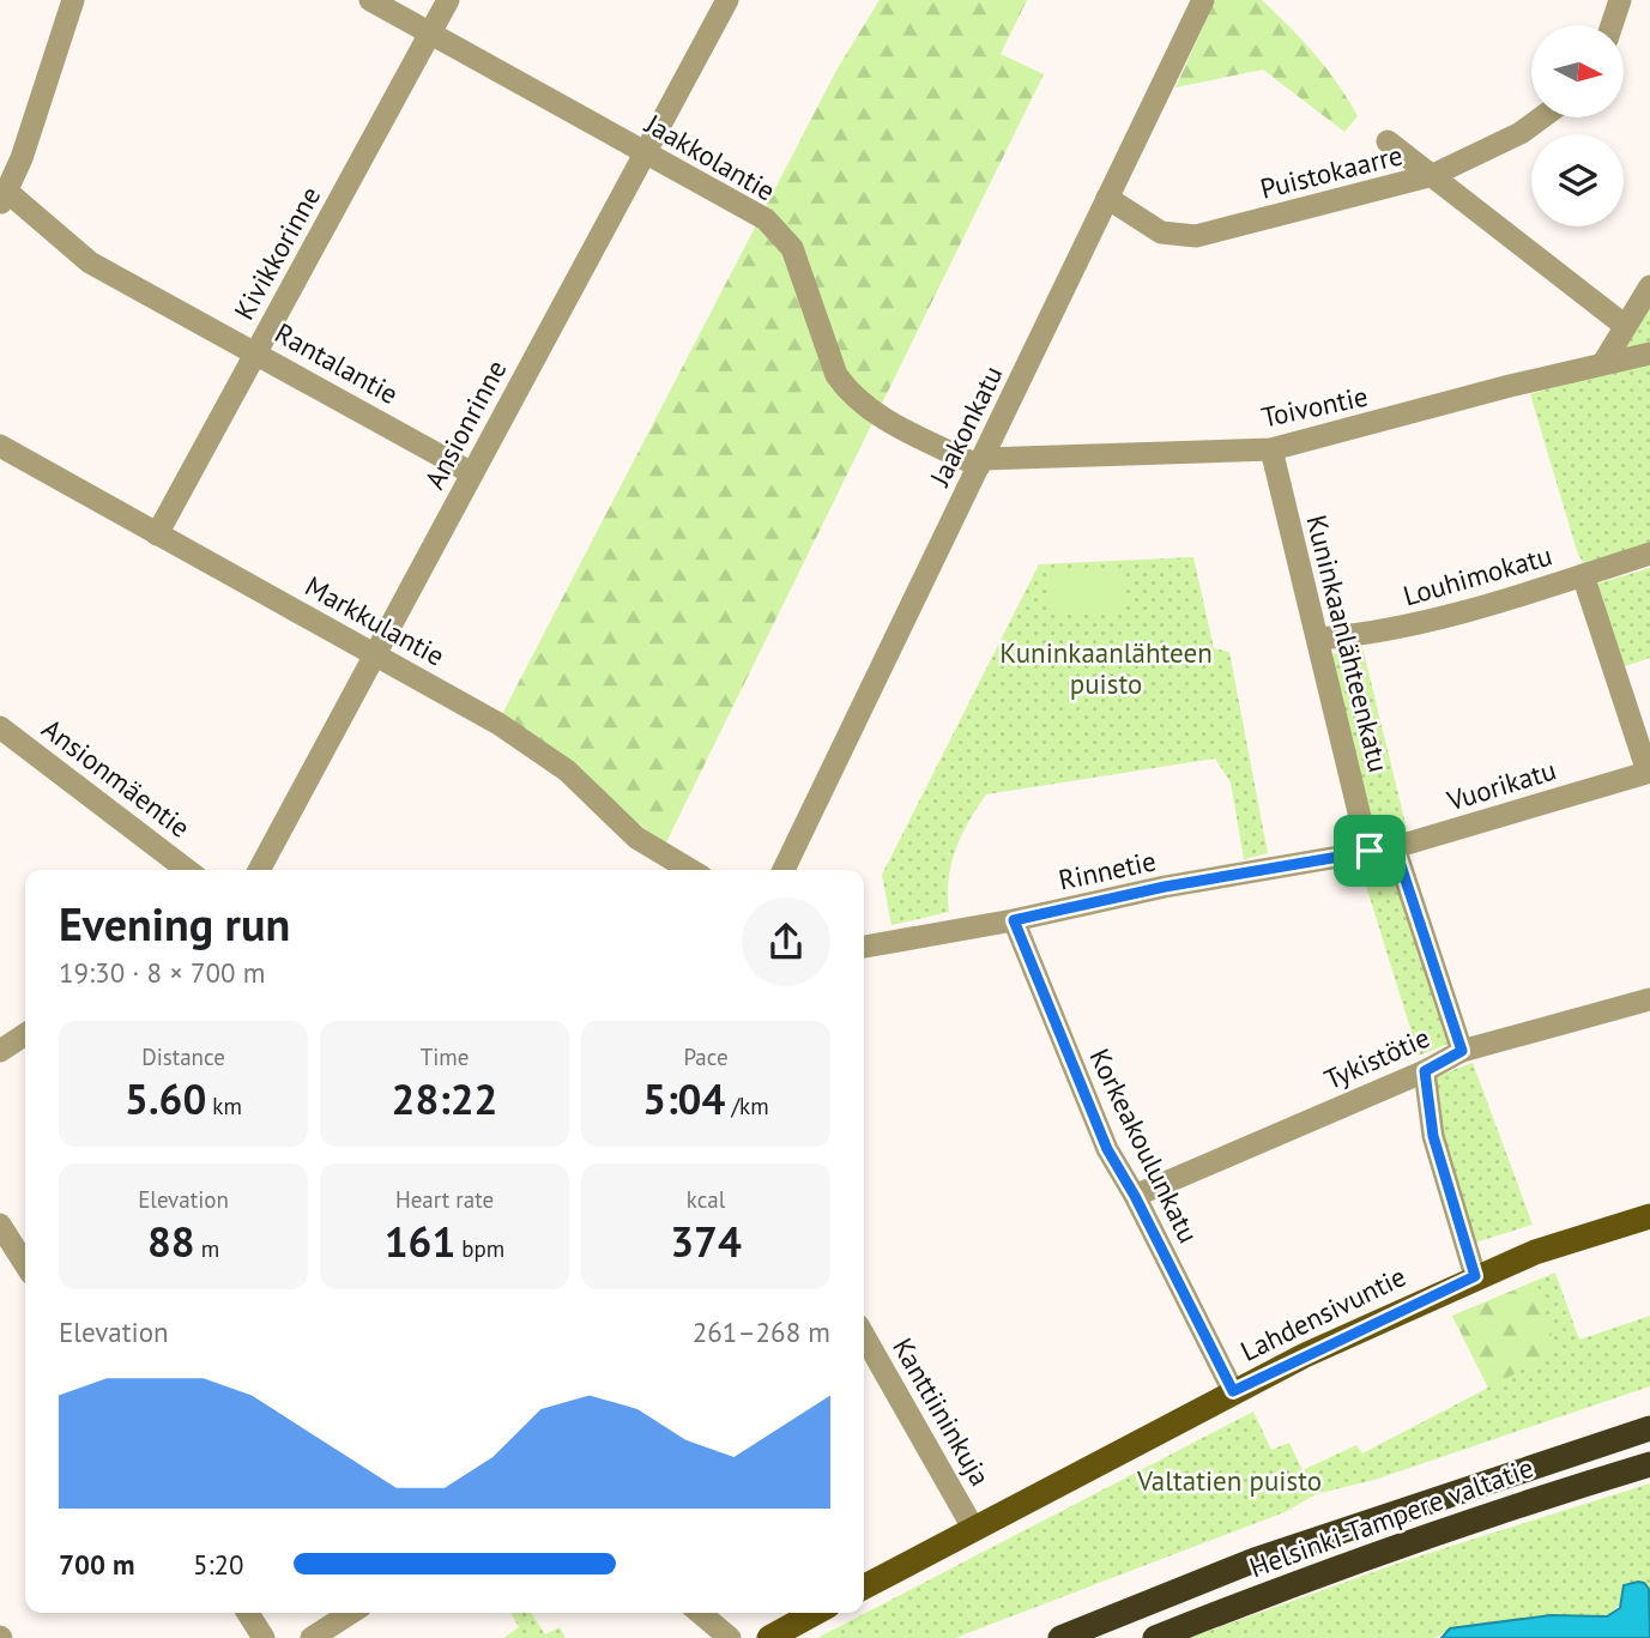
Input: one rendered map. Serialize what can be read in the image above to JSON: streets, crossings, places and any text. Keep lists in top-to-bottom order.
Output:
{
  "streets": {
    "highway": ["Helsinki-Tampere valtatie"],
    "main road": ["Lahdensivuntie"],
    "street": [
      "Jaakkolantie",
      "Puistokaarre",
      "Kivikkorinne",
      "Rantalantie",
      "Toivontie",
      "Ansionrinne",
      "Jaakonkatu",
      "Louhimokatu",
      "Markkulantie",
      "Kuninkaanlähteenkatu",
      "Ansionmäentie",
      "Vuorikatu",
      "Rinnetie",
      "Tykistötie",
      "Korkeakoulunkatu",
      "Kanttiininkuja"
    ]
  },
  "crossings": [
    ["Jaakkolantie", "Kivikkorinne"],
    ["Jaakkolantie", "Toivontie"],
    ["Jaakkolantie", "Ansionrinne"],
    ["Jaakkolantie", "Jaakonkatu"],
    ["Puistokaarre", "Jaakonkatu"],
    ["Kivikkorinne", "Rantalantie"],
    ["Kivikkorinne", "Markkulantie"],
    ["Rantalantie", "Ansionrinne"],
    ["Toivontie", "Jaakonkatu"],
    ["Toivontie", "Kuninkaanlähteenkatu"],
    ["Ansionrinne", "Markkulantie"],
    ["Louhimokatu", "Kuninkaanlähteenkatu"],
    ["Kuninkaanlähteenkatu", "Vuorikatu"],
    ["Kuninkaanlähteenkatu", "Rinnetie"],
    ["Vuorikatu", "Rinnetie"],
    ["Rinnetie", "Korkeakoulunkatu"],
    ["Tykistötie", "Korkeakoulunkatu"],
    ["Korkeakoulunkatu", "Lahdensivuntie"],
    ["Lahdensivuntie", "Kanttiininkuja"]
  ],
  "parks": ["Kuninkaanlähteen puisto", "Valtatien puisto"],
  "north": "right",
  "page": {
    "heading": ["Evening run", "19:30 · 8 × 700 m"],
    "stats": [
      ["Distance", "5.60 km"],
      ["Time", "28:22"],
      ["Pace", "5:04 /km"],
      ["Elevation", "88 m"],
      ["Heart rate", "161 bpm"],
      ["kcal", "374"]
    ],
    "chart": ["Elevation", "261–268 m"],
    "list": [
      {
        "name": "700 m",
        "note": "5:20"
      }
    ]
  }
}
